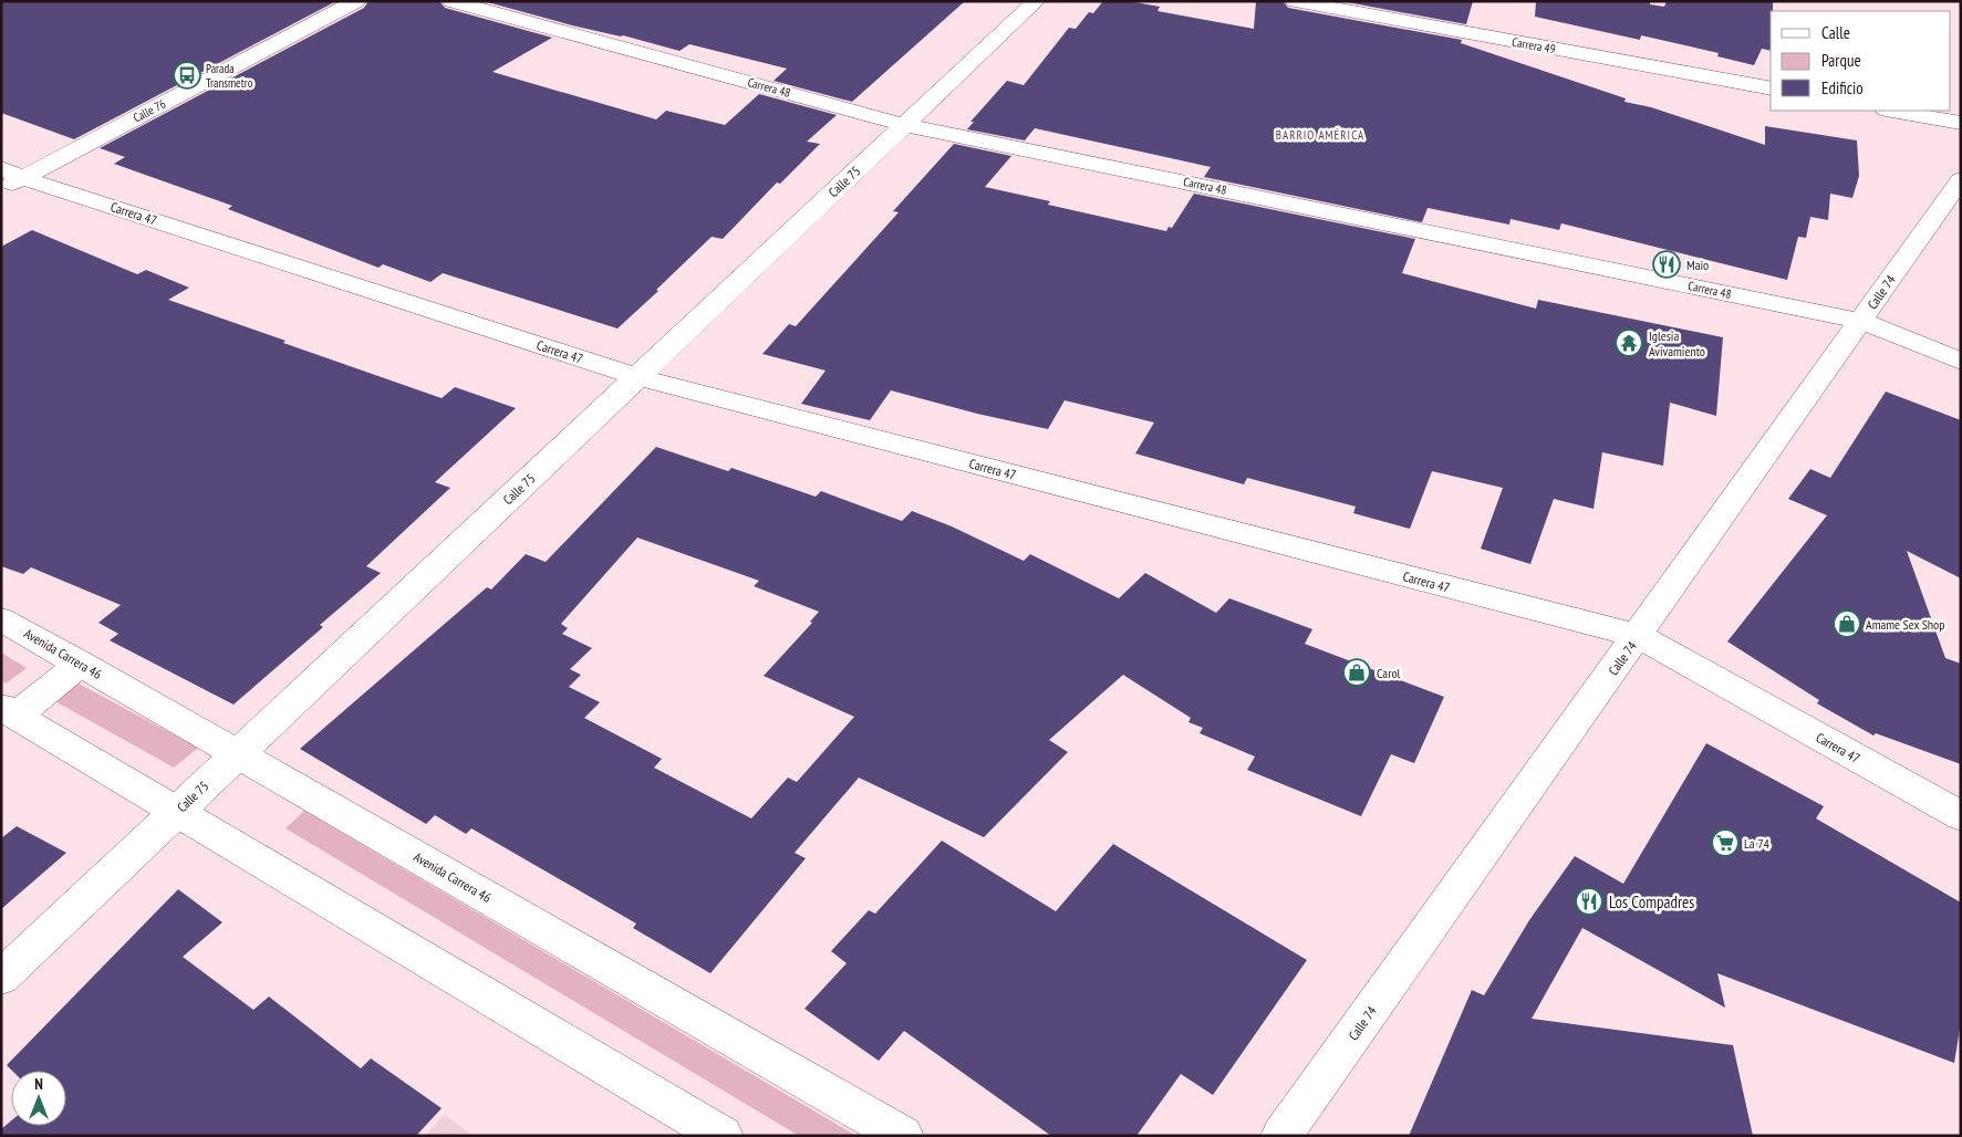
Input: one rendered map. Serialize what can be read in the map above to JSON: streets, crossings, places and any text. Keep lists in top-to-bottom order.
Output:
{
  "streets": {
    "street": [
      "Carrera 49",
      "Carrera 48",
      "Calle 76",
      "Calle 75",
      "Carrera 47",
      "Calle 74",
      "Avenida Carrera 46"
    ]
  },
  "crossings": [
    ["Carrera 48", "Calle 75"],
    ["Carrera 48", "Calle 74"],
    ["Calle 76", "Carrera 47"],
    ["Calle 75", "Carrera 47"],
    ["Calle 75", "Avenida Carrera 46"],
    ["Carrera 47", "Calle 74"]
  ],
  "districts": ["BARRIO AMÉRICA"],
  "places": {
    "bus stop": ["Parada Transmetro"],
    "restaurant": ["Maio", "Los Compadres"],
    "temple": ["Iglesia Avivamiento"],
    "shop": ["Amame Sex Shop", "Carol"],
    "supermarket": ["La 74"]
  },
  "legend": ["Calle", "Parque", "Edificio"],
  "north": "top"
}
